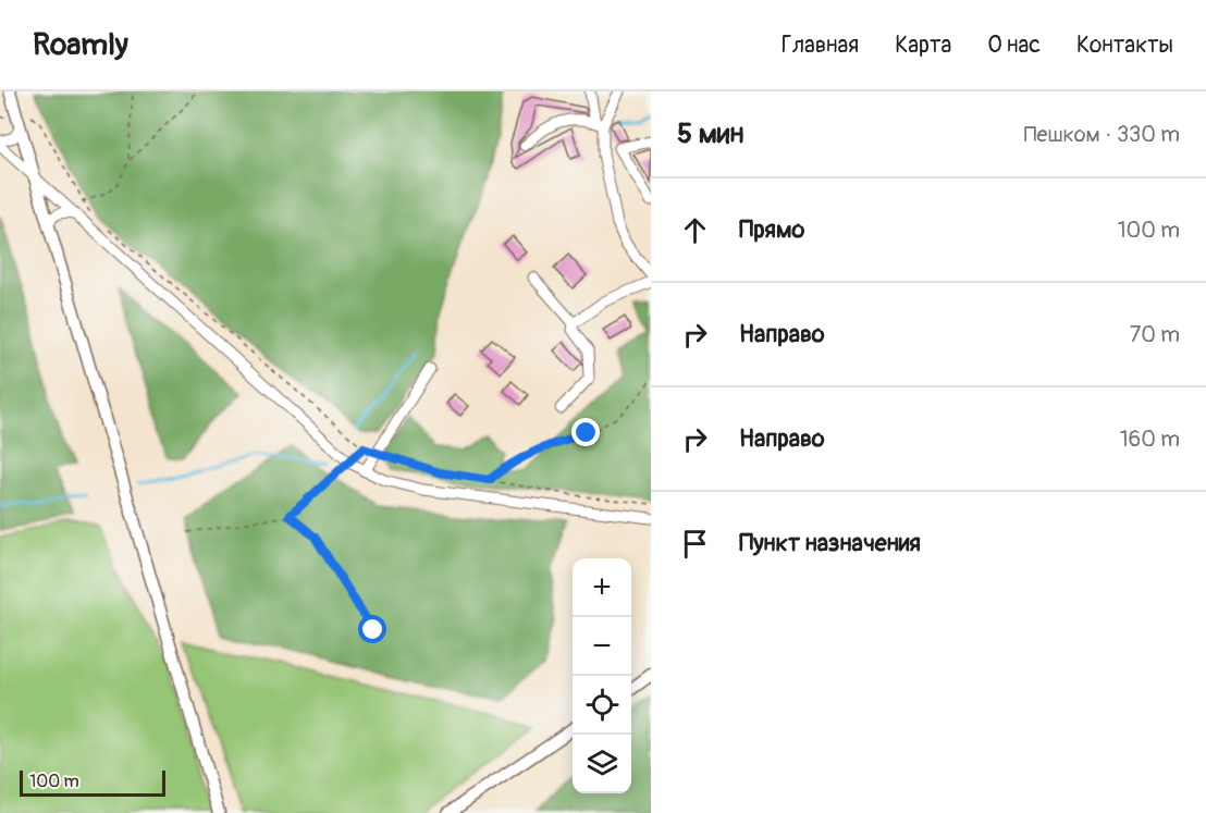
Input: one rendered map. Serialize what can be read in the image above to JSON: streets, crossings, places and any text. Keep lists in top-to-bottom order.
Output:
{
  "scale_bar": "100 m",
  "page": {
    "header": "Roamly",
    "nav": [
      "Главная",
      "Карта",
      "О нас",
      "Контакты"
    ],
    "heading": ["5 мин", "Пешком · 330 m"],
    "list": [
      ["Прямо", "100 m"],
      ["Направо", "70 m"],
      ["Направо", "160 m"],
      "Пункт назначения"
    ],
    "map_buttons": ["+", "−"],
    "scale": "100 m"
  }
}
